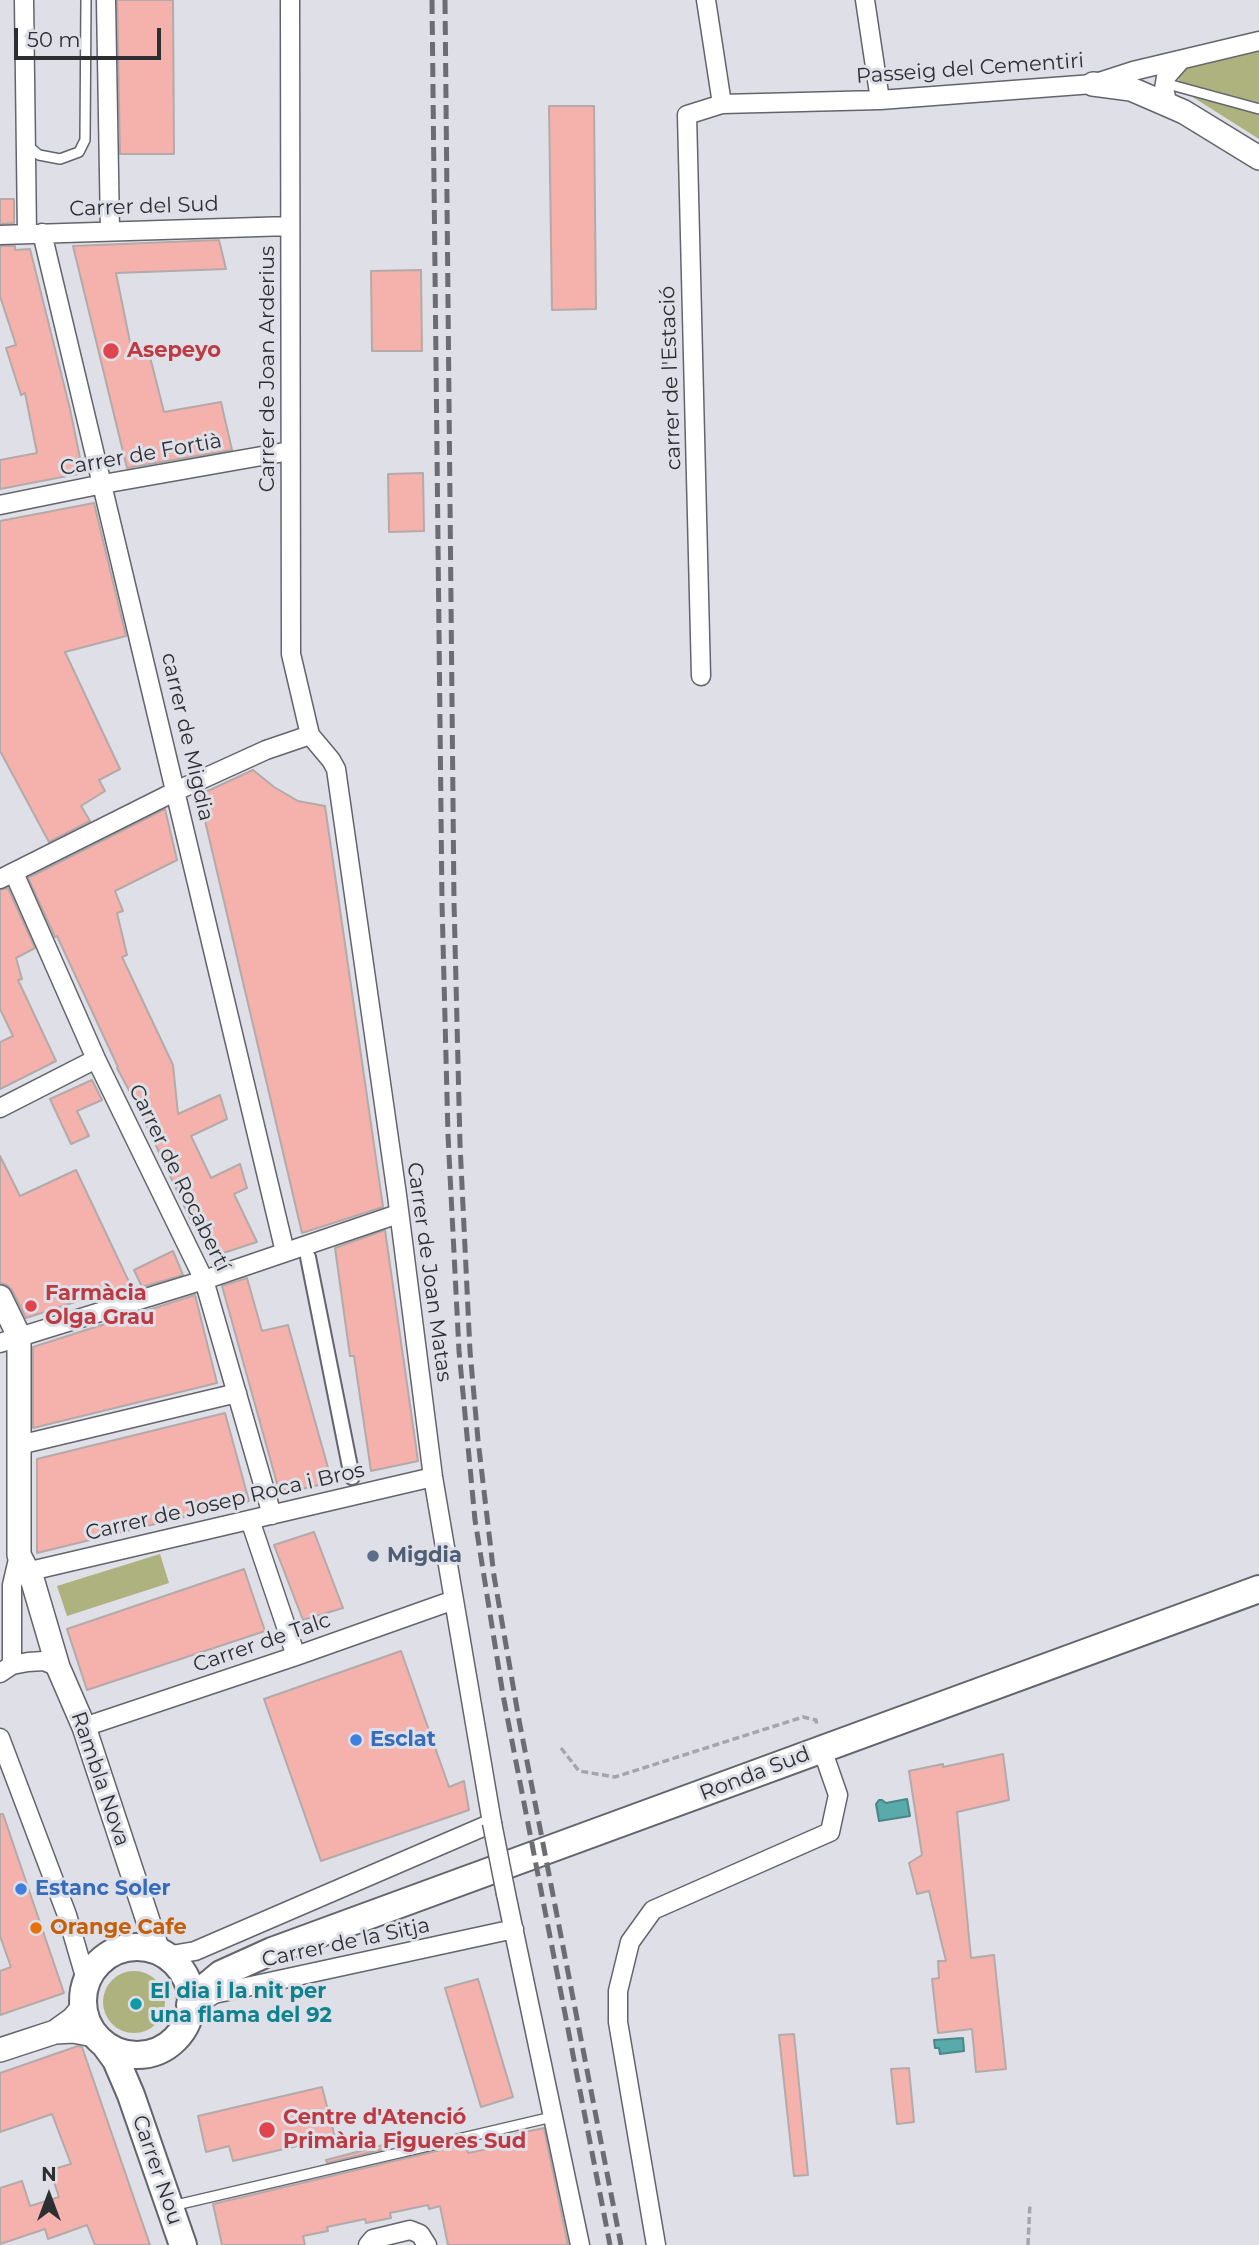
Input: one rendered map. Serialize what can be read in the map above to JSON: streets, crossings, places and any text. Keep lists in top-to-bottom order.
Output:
{
  "streets": {
    "main road": ["Ronda Sud", "Carrer Nou"],
    "street": [
      "Passeig del Cementiri",
      "Carrer del Sud",
      "Carrer de Joan Arderius",
      "carrer de l'Estació",
      "Carrer de Fortià",
      "carrer de Migdia",
      "Carrer de Rocabertí",
      "Carrer de Joan Matas",
      "Carrer de Josep Roca i Bros",
      "Carrer de Talc",
      "Rambla Nova",
      "Carrer de la Sitja"
    ]
  },
  "crossings": [
    ["Passeig del Cementiri", "carrer de l'Estació"],
    ["Carrer del Sud", "Carrer de Joan Arderius"],
    ["Carrer del Sud", "carrer de Migdia"],
    ["Carrer de Joan Arderius", "Carrer de Fortià"],
    ["Carrer de Joan Arderius", "Carrer de Joan Matas"],
    ["Carrer de Fortià", "carrer de Migdia"],
    ["Carrer de Rocabertí", "Carrer de Josep Roca i Bros"],
    ["Carrer de Joan Matas", "Carrer de Josep Roca i Bros"],
    ["Carrer de Joan Matas", "Carrer de Talc"],
    ["Carrer de Joan Matas", "Carrer de la Sitja"],
    ["Carrer de Josep Roca i Bros", "Rambla Nova"],
    ["Carrer de Talc", "Rambla Nova"],
    ["Ronda Sud", "Rambla Nova"],
    ["Ronda Sud", "Carrer de la Sitja"],
    ["Ronda Sud", "Carrer Nou"],
    ["Rambla Nova", "Carrer de la Sitja"],
    ["Rambla Nova", "Carrer Nou"],
    ["Carrer de la Sitja", "Carrer Nou"]
  ],
  "places": [
    "Asepeyo",
    "Farmàcia Olga Grau",
    "Migdia",
    "Esclat",
    "Estanc Soler",
    "Orange Cafe",
    "El dia i la nit per una flama del 92",
    "Centre d'Atenció Primària Figueres Sud"
  ],
  "scale_bar": "50 m",
  "north": "top"
}
